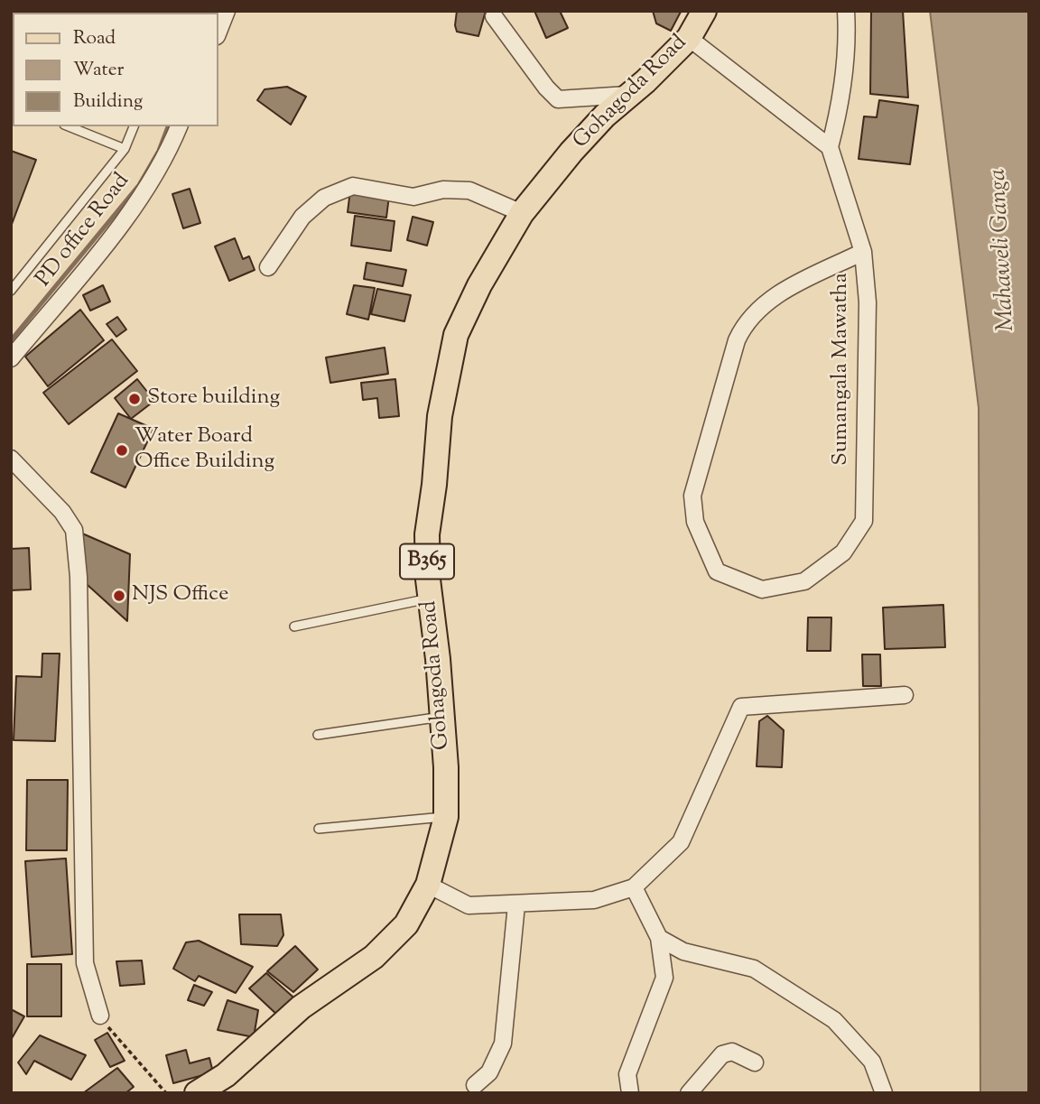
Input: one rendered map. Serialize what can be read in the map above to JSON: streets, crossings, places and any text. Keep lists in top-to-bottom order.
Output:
{
  "streets": {
    "main road": ["Gohagoda Road", "B365"],
    "street": ["PD office Road", "Sumangala Mawatha"]
  },
  "water": ["Mahaweli Ganga"],
  "places": ["Store building", "Water Board Office Building", "NJS Office"],
  "legend": ["Road", "Water", "Building"]
}
